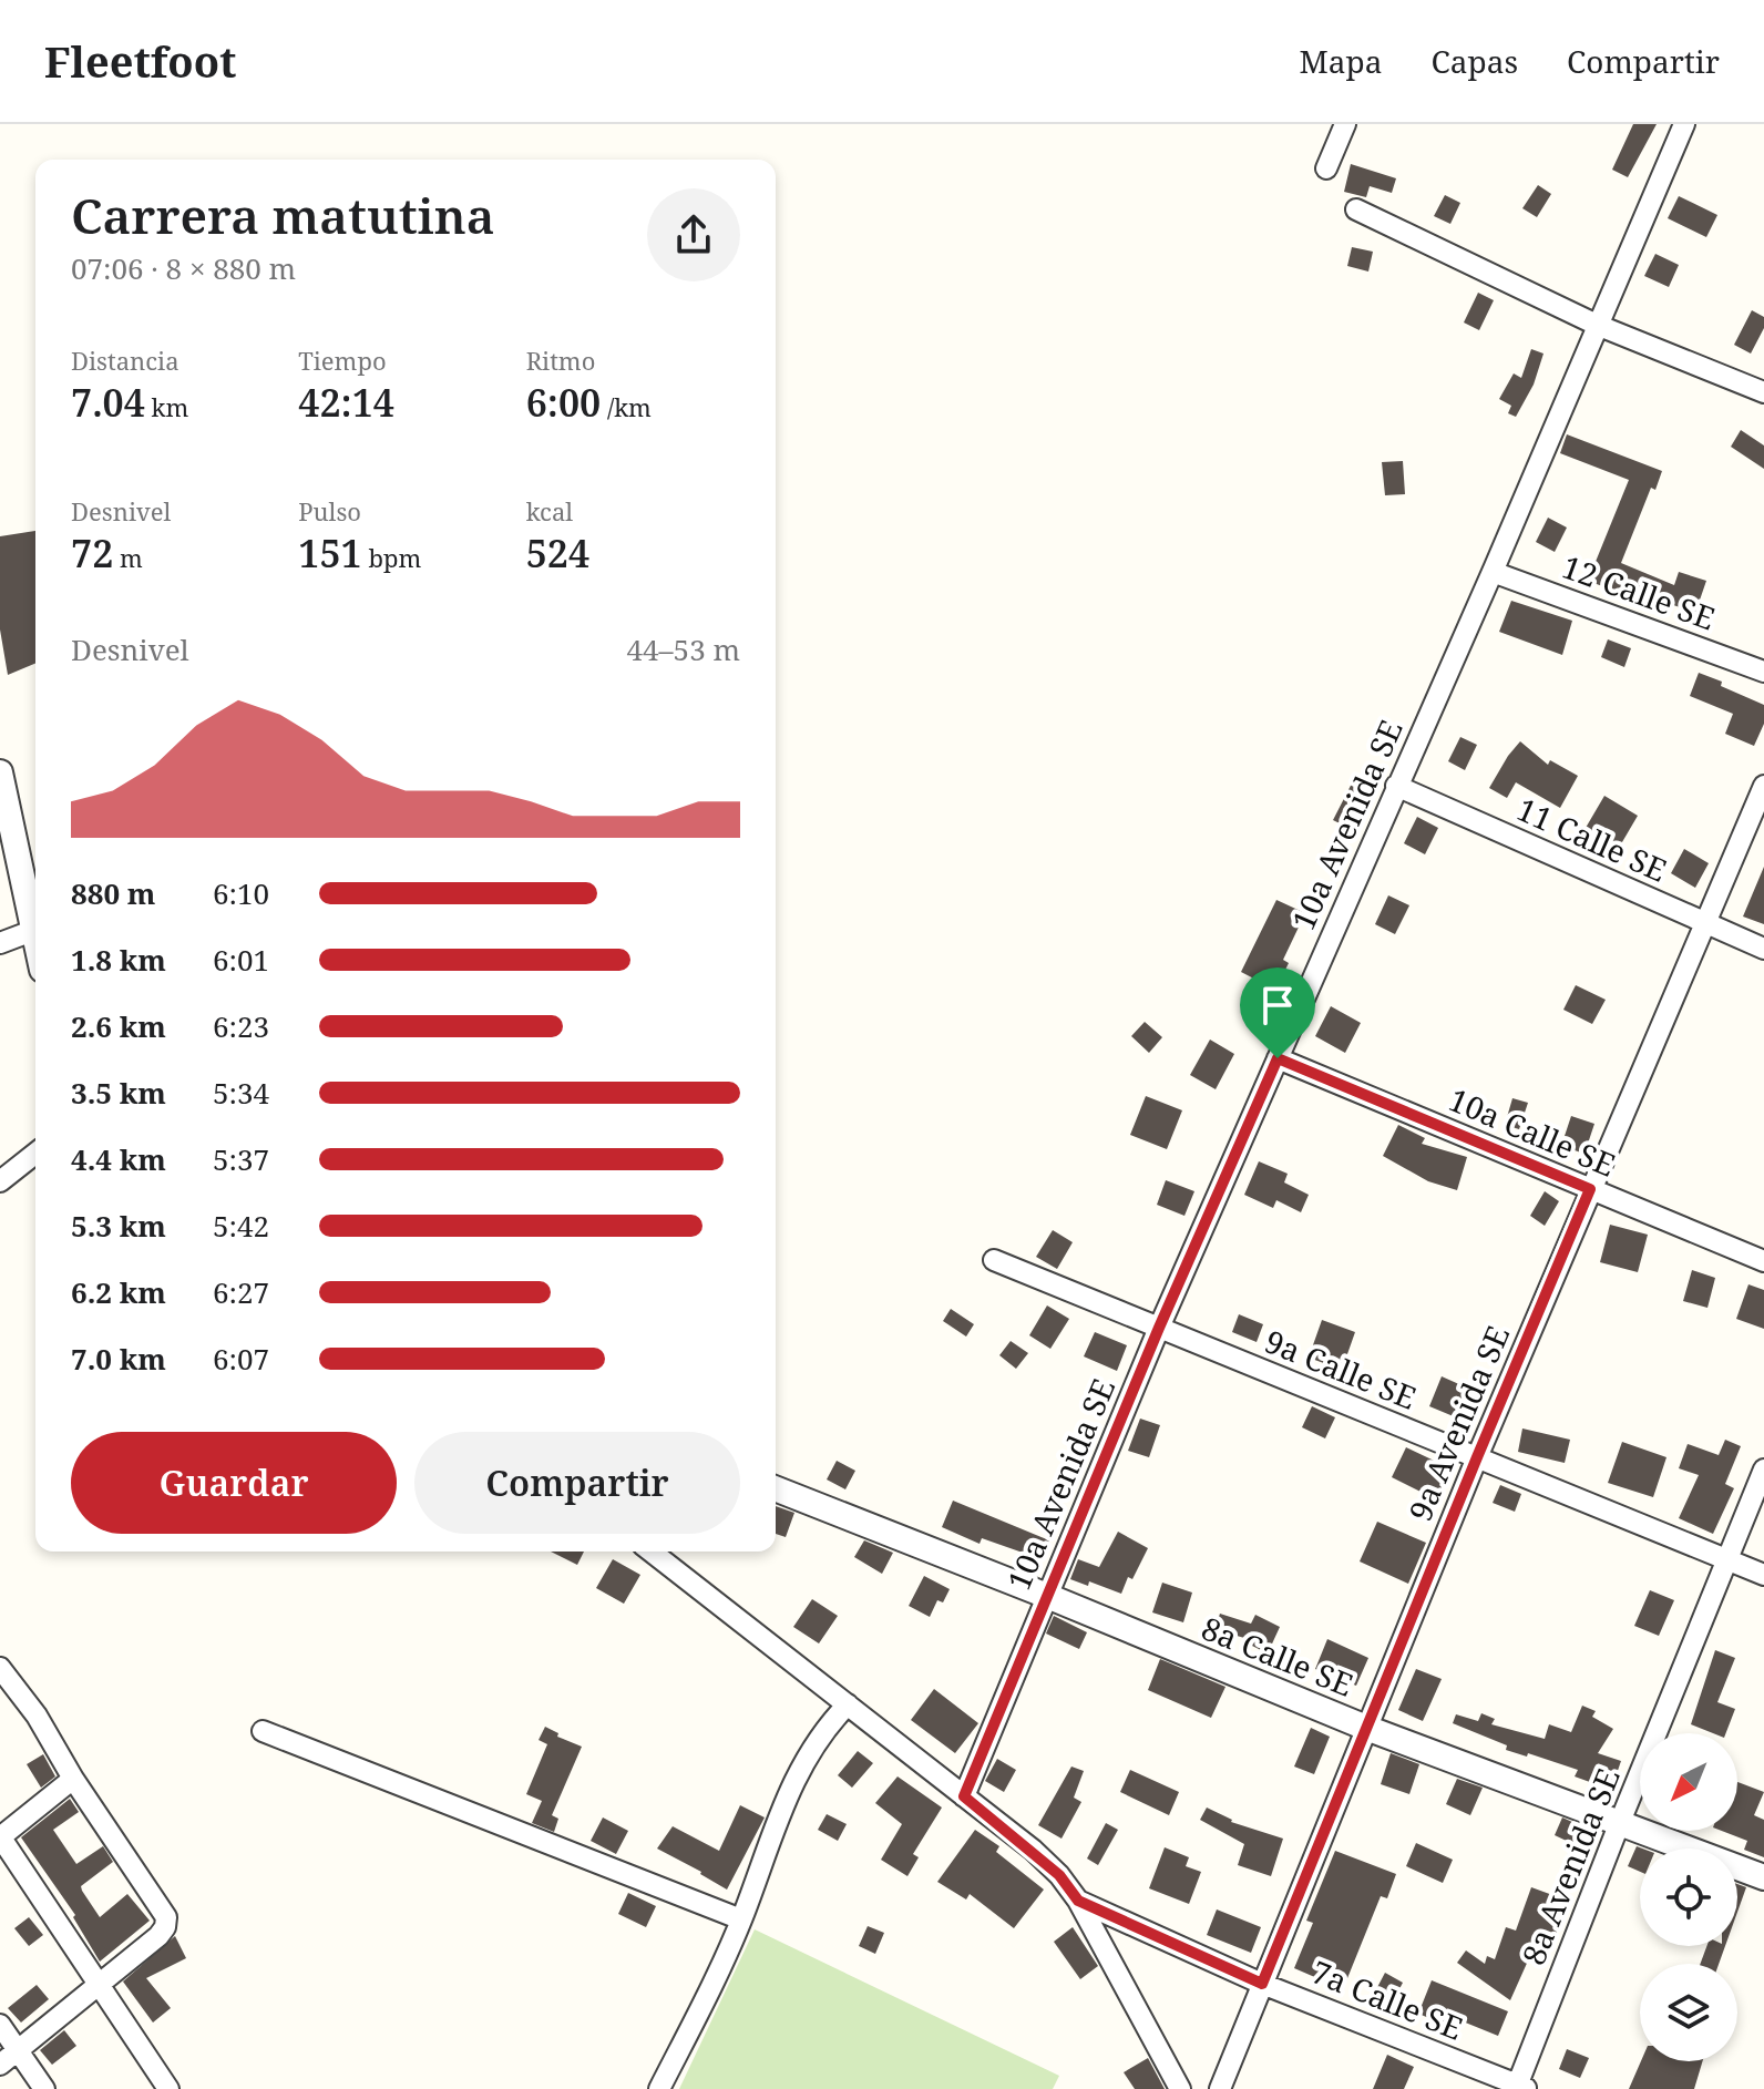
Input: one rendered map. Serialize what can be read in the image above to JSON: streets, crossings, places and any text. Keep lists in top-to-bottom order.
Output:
{
  "streets": {
    "street": [
      "12 Calle SE",
      "10a Avenida SE",
      "11 Calle SE",
      "10a Calle SE",
      "9a Calle SE",
      "9a Avenida SE",
      "8a Calle SE",
      "8a Avenida SE",
      "7a Calle SE"
    ]
  },
  "crossings": [
    ["12 Calle SE", "10a Avenida SE"],
    ["10a Avenida SE", "11 Calle SE"],
    ["10a Avenida SE", "10a Calle SE"],
    ["10a Avenida SE", "9a Calle SE"],
    ["10a Avenida SE", "8a Calle SE"],
    ["11 Calle SE", "9a Avenida SE"],
    ["10a Calle SE", "9a Avenida SE"],
    ["9a Calle SE", "9a Avenida SE"],
    ["9a Calle SE", "8a Avenida SE"],
    ["9a Avenida SE", "8a Calle SE"],
    ["9a Avenida SE", "7a Calle SE"],
    ["8a Calle SE", "8a Avenida SE"],
    ["8a Avenida SE", "7a Calle SE"]
  ],
  "north": "bottom left",
  "page": {
    "header": "Fleetfoot",
    "nav": ["Mapa", "Capas", "Compartir"],
    "heading": ["Carrera matutina", "07:06 · 8 × 880 m"],
    "stats": [
      ["Distancia", "7.04 km"],
      ["Tiempo", "42:14"],
      ["Ritmo", "6:00 /km"],
      ["Desnivel", "72 m"],
      ["Pulso", "151 bpm"],
      ["kcal", "524"]
    ],
    "chart": ["Desnivel", "44–53 m"],
    "list": [
      {
        "name": "880 m",
        "note": "6:10"
      },
      {
        "name": "1.8 km",
        "note": "6:01"
      },
      {
        "name": "2.6 km",
        "note": "6:23"
      },
      {
        "name": "3.5 km",
        "note": "5:34"
      },
      {
        "name": "4.4 km",
        "note": "5:37"
      },
      {
        "name": "5.3 km",
        "note": "5:42"
      },
      {
        "name": "6.2 km",
        "note": "6:27"
      },
      {
        "name": "7.0 km",
        "note": "6:07"
      }
    ],
    "buttons": ["Guardar", "Compartir"]
  }
}
